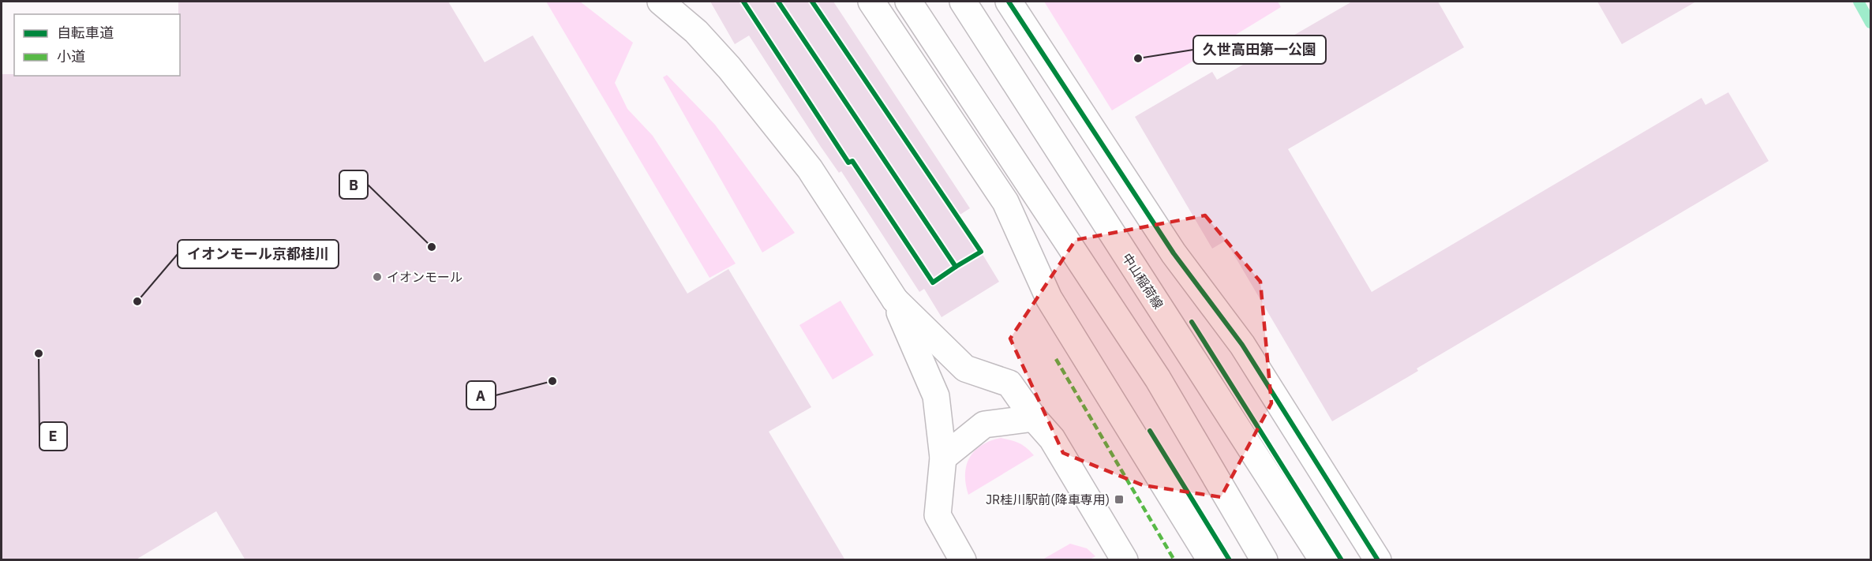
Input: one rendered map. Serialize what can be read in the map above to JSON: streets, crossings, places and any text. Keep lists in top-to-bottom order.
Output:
{
  "streets": {
    "street": ["中山稲荷線"]
  },
  "places": {
    "other": [
      "久世高田第一公園",
      "B",
      "イオンモール",
      "イオンモール京都桂川",
      "E",
      "A"
    ],
    "transit": ["JR桂川駅前(降車専用)"]
  },
  "legend": ["自転車道", "小道"]
}
